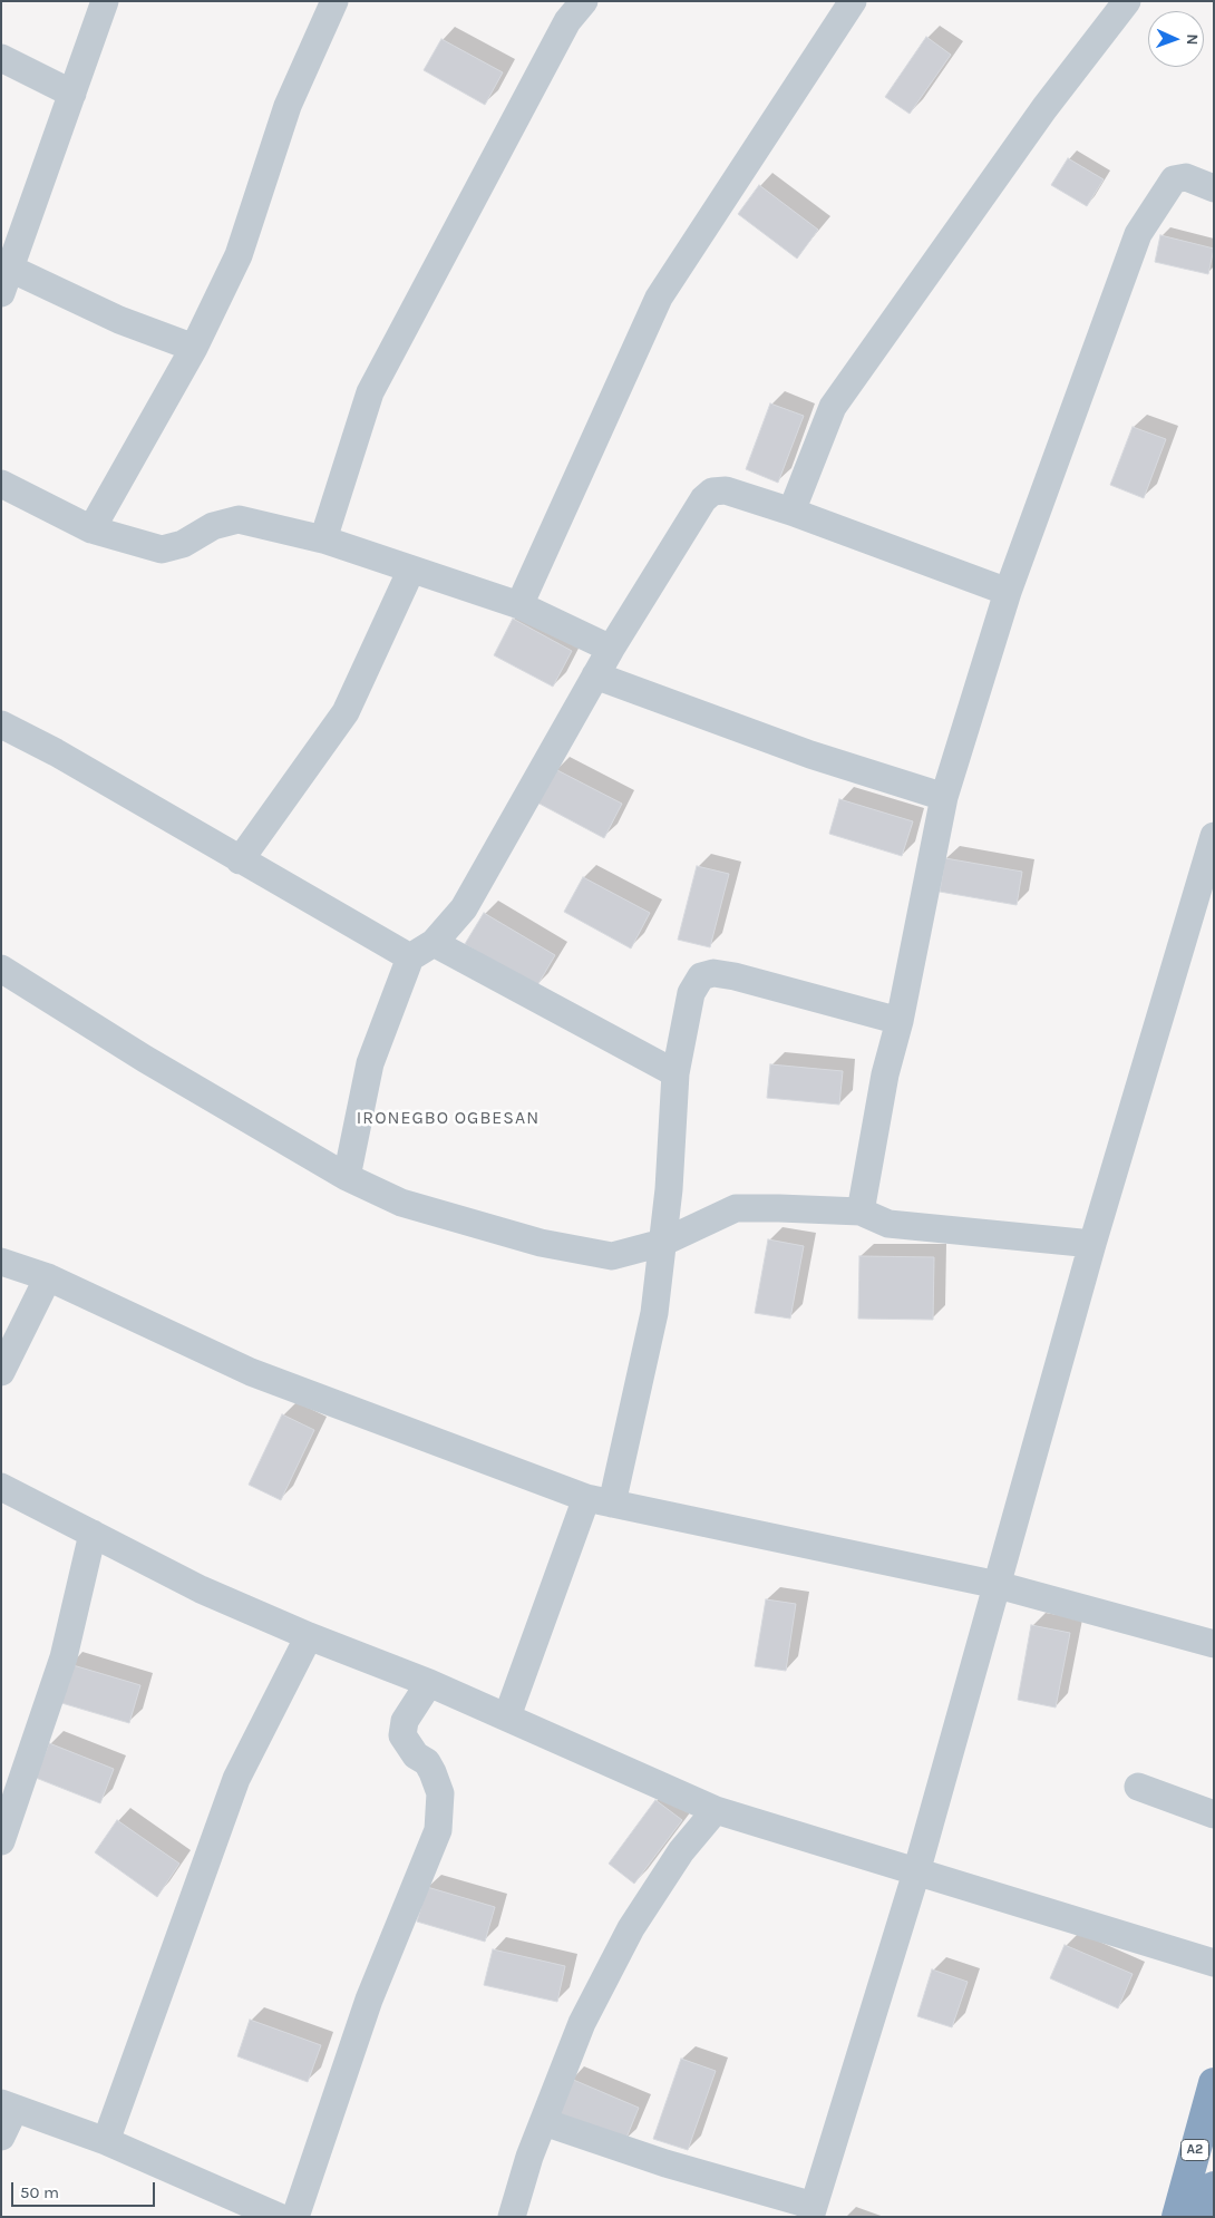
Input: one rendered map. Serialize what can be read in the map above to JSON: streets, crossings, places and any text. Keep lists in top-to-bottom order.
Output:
{
  "streets": {
    "highway": ["A2"]
  },
  "districts": ["IRONEGBO OGBESAN"],
  "scale_bar": "50 m",
  "north": "right"
}
